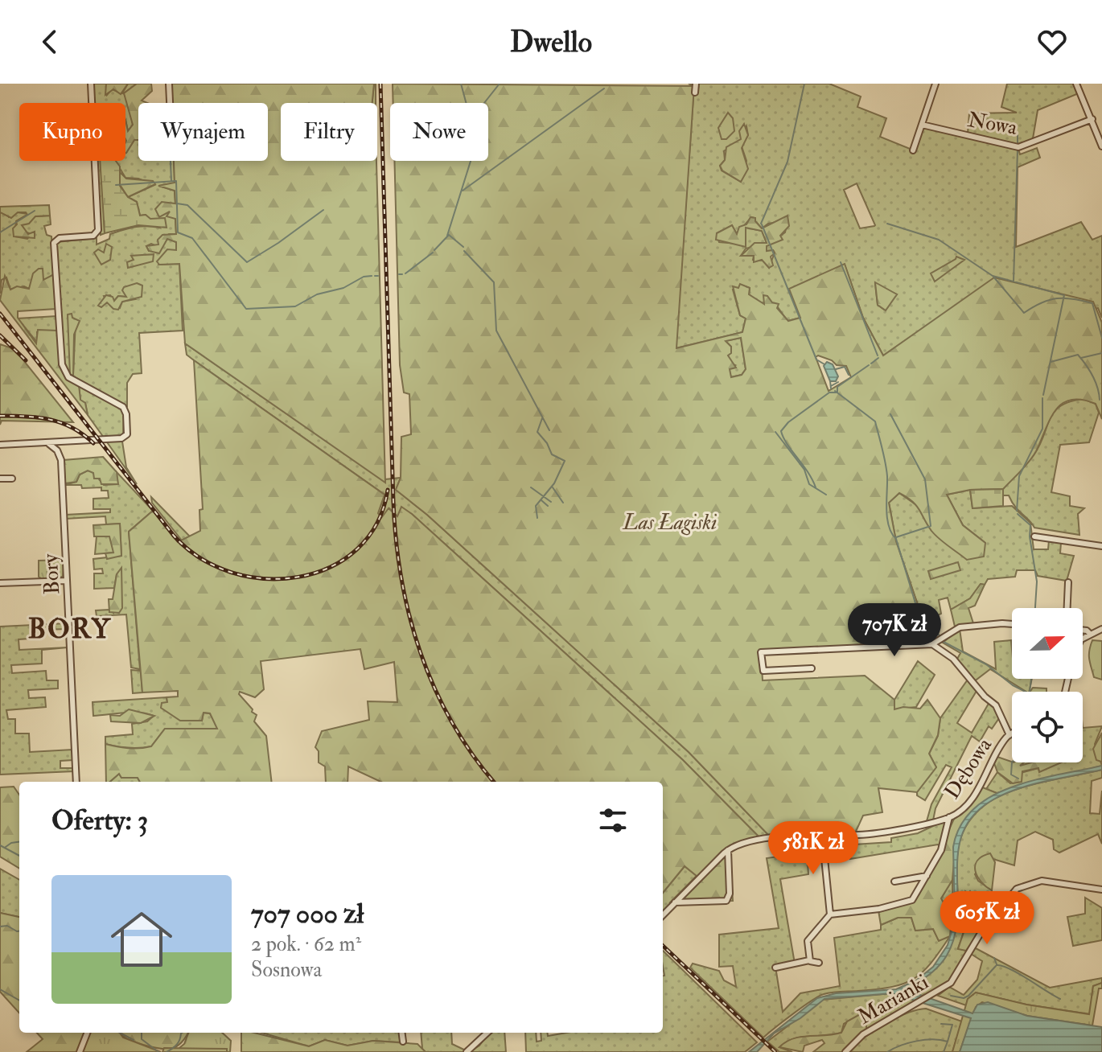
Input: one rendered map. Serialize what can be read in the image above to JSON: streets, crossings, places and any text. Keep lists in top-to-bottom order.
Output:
{
  "streets": {
    "street": [
      "Nowa",
      "Bory",
      "Dębowa",
      "Marianki"
    ]
  },
  "districts": ["BORY"],
  "parks": ["Las Łagiski"],
  "north": "right",
  "page": {
    "header": "Dwello",
    "chip": [
      "Kupno",
      "Wynajem",
      "Filtry",
      "Nowe"
    ],
    "price": ["707K zł", "581K zł", "605K zł"],
    "heading": "Oferty: 3",
    "list": [
      {
        "name": "707 000 zł",
        "note": "2 pok. · 62 m² · Sosnowa"
      }
    ]
  }
}
